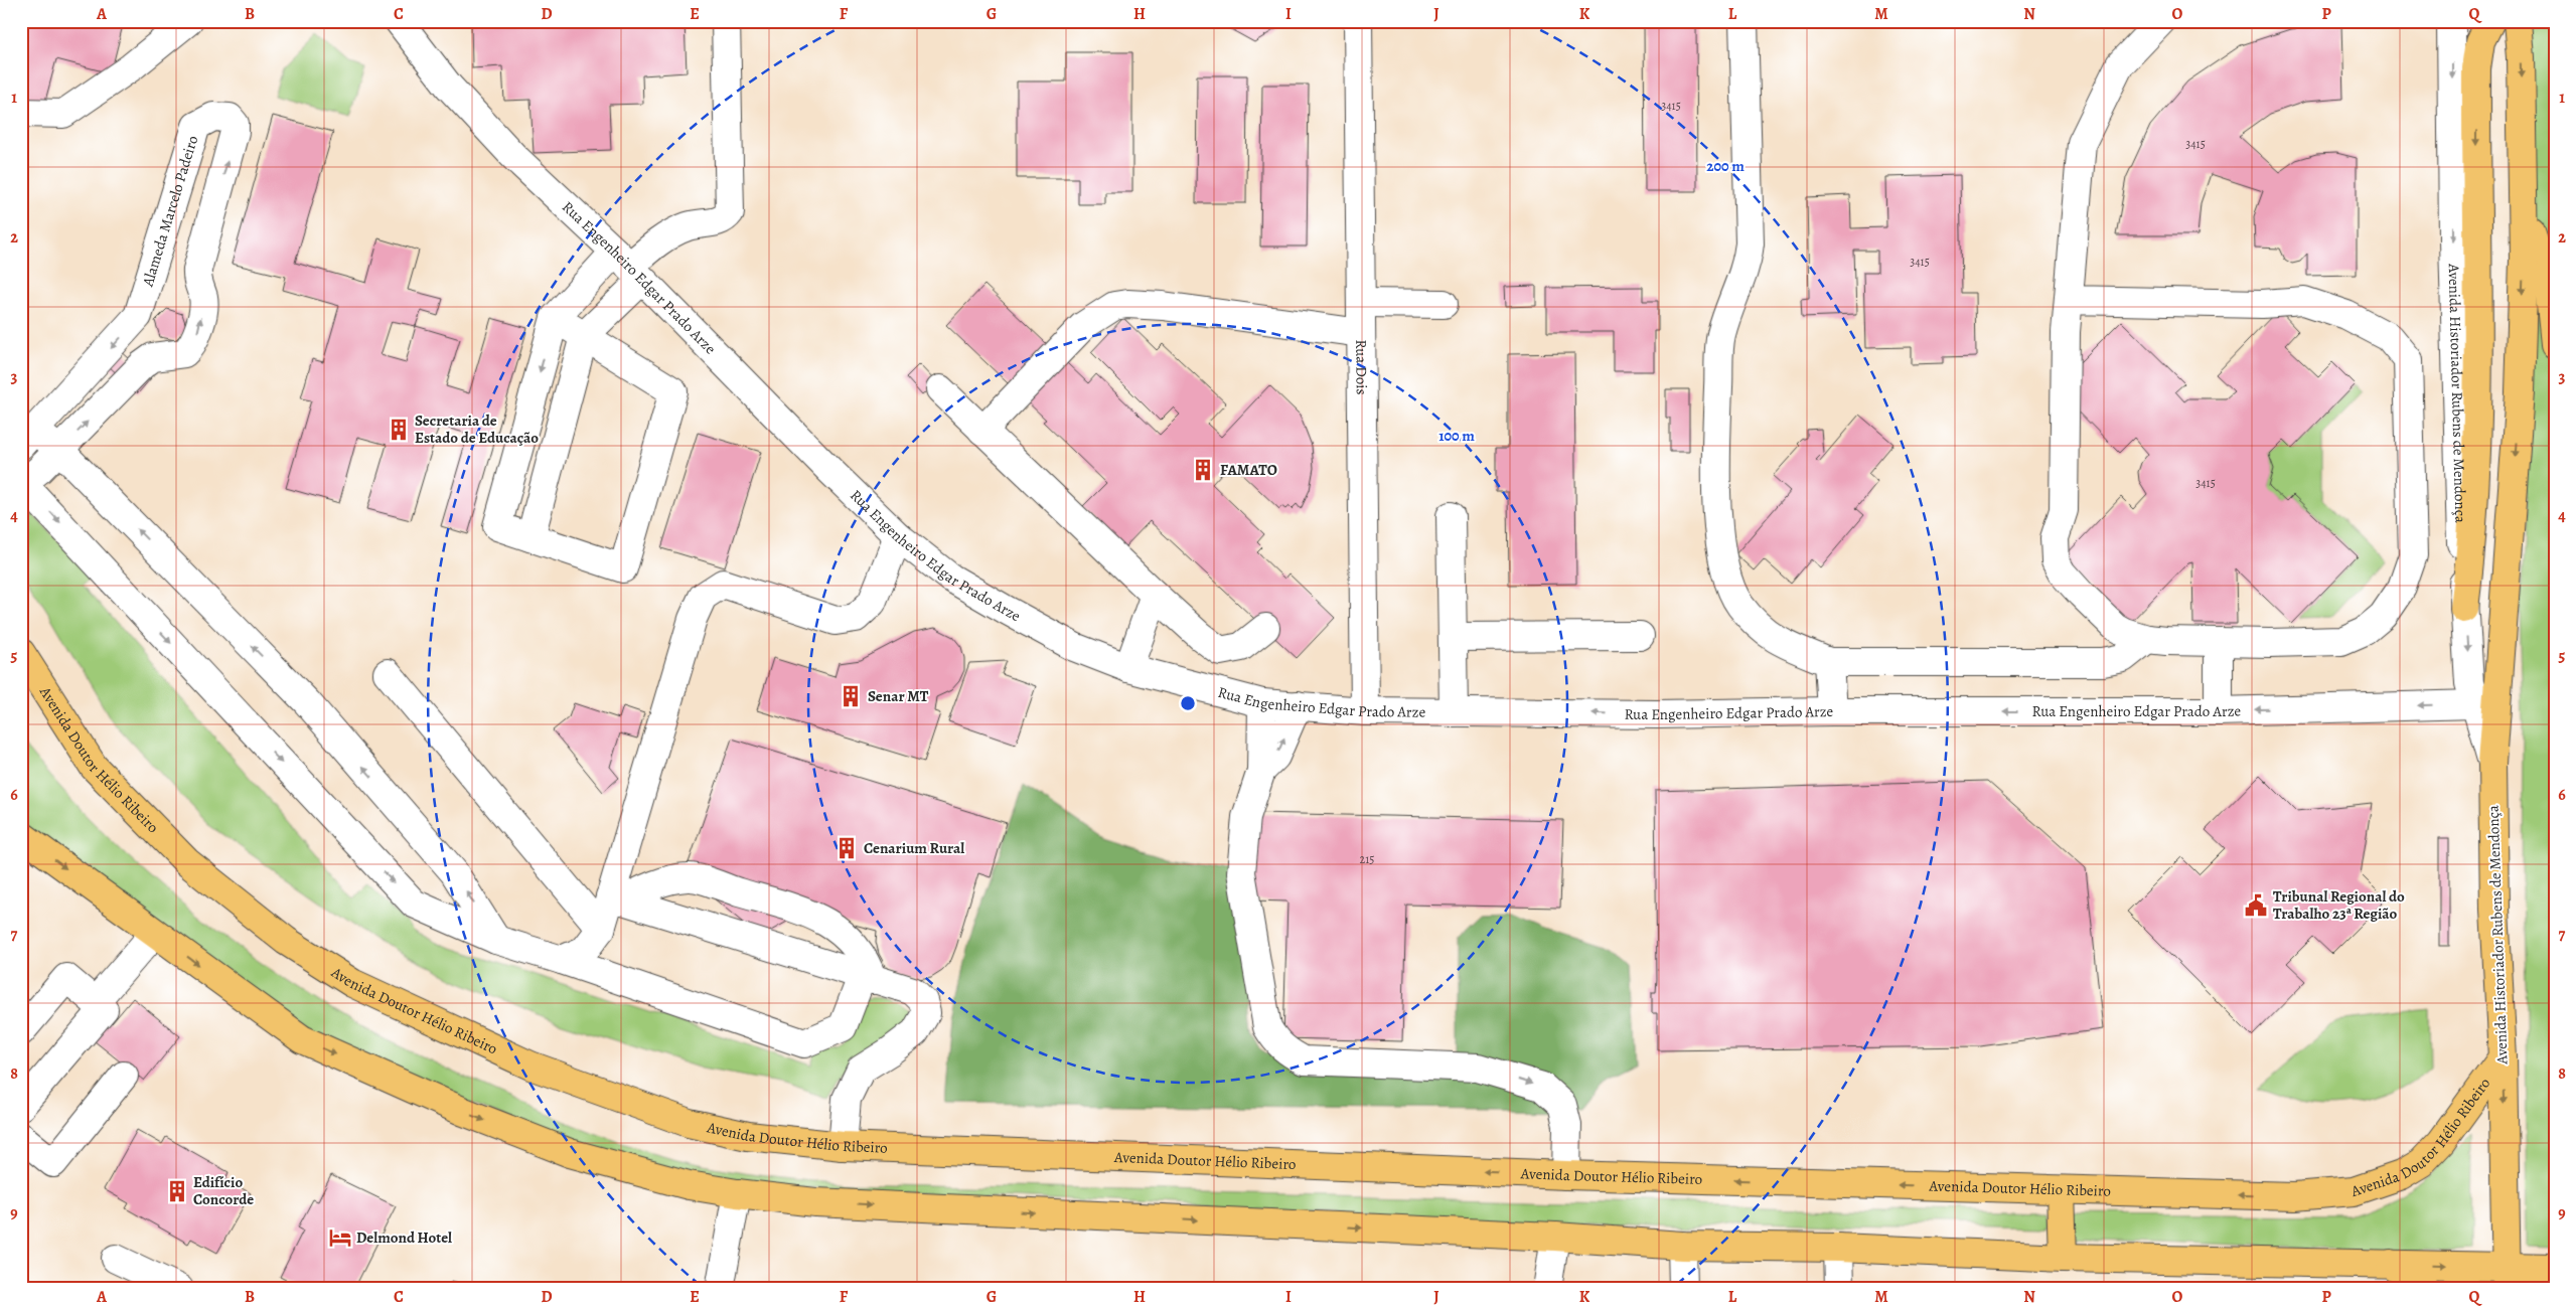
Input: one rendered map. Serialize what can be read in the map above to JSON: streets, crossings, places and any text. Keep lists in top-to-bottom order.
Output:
{
  "streets": {
    "main road": ["Avenida Historiador Rubens de Mendonça", "Avenida Doutor Hélio Ribeiro"],
    "street": ["Alameda Marcelo Padeiro", "Rua Engenheiro Edgar Prado Arze", "Rua Dois"]
  },
  "crossings": [
    ["Rua Engenheiro Edgar Prado Arze", "Rua Dois"],
    ["Rua Engenheiro Edgar Prado Arze", "Avenida Historiador Rubens de Mendonça"],
    ["Avenida Historiador Rubens de Mendonça", "Avenida Doutor Hélio Ribeiro"]
  ],
  "one_way": ["Avenida Historiador Rubens de Mendonça"],
  "places": {
    "building": [
      "Secretaria de Estado de Educação",
      "FAMATO",
      "Senar MT",
      "Cenarium Rural",
      "Edifício Concorde"
    ],
    "public building": ["Tribunal Regional do Trabalho 23ª Região"],
    "hotel": ["Delmond Hotel"]
  },
  "house_numbers": [
    "3415",
    "3415",
    "3415",
    "3415",
    "215"
  ],
  "grid": {
    "columns": [
      "A",
      "B",
      "C",
      "D",
      "E",
      "F",
      "G",
      "H",
      "I",
      "J",
      "K",
      "L",
      "M",
      "N",
      "O",
      "P",
      "Q"
    ],
    "rows": [
      "1",
      "2",
      "3",
      "4",
      "5",
      "6",
      "7",
      "8",
      "9"
    ]
  },
  "rings": ["200 m", "100 m"]
}
